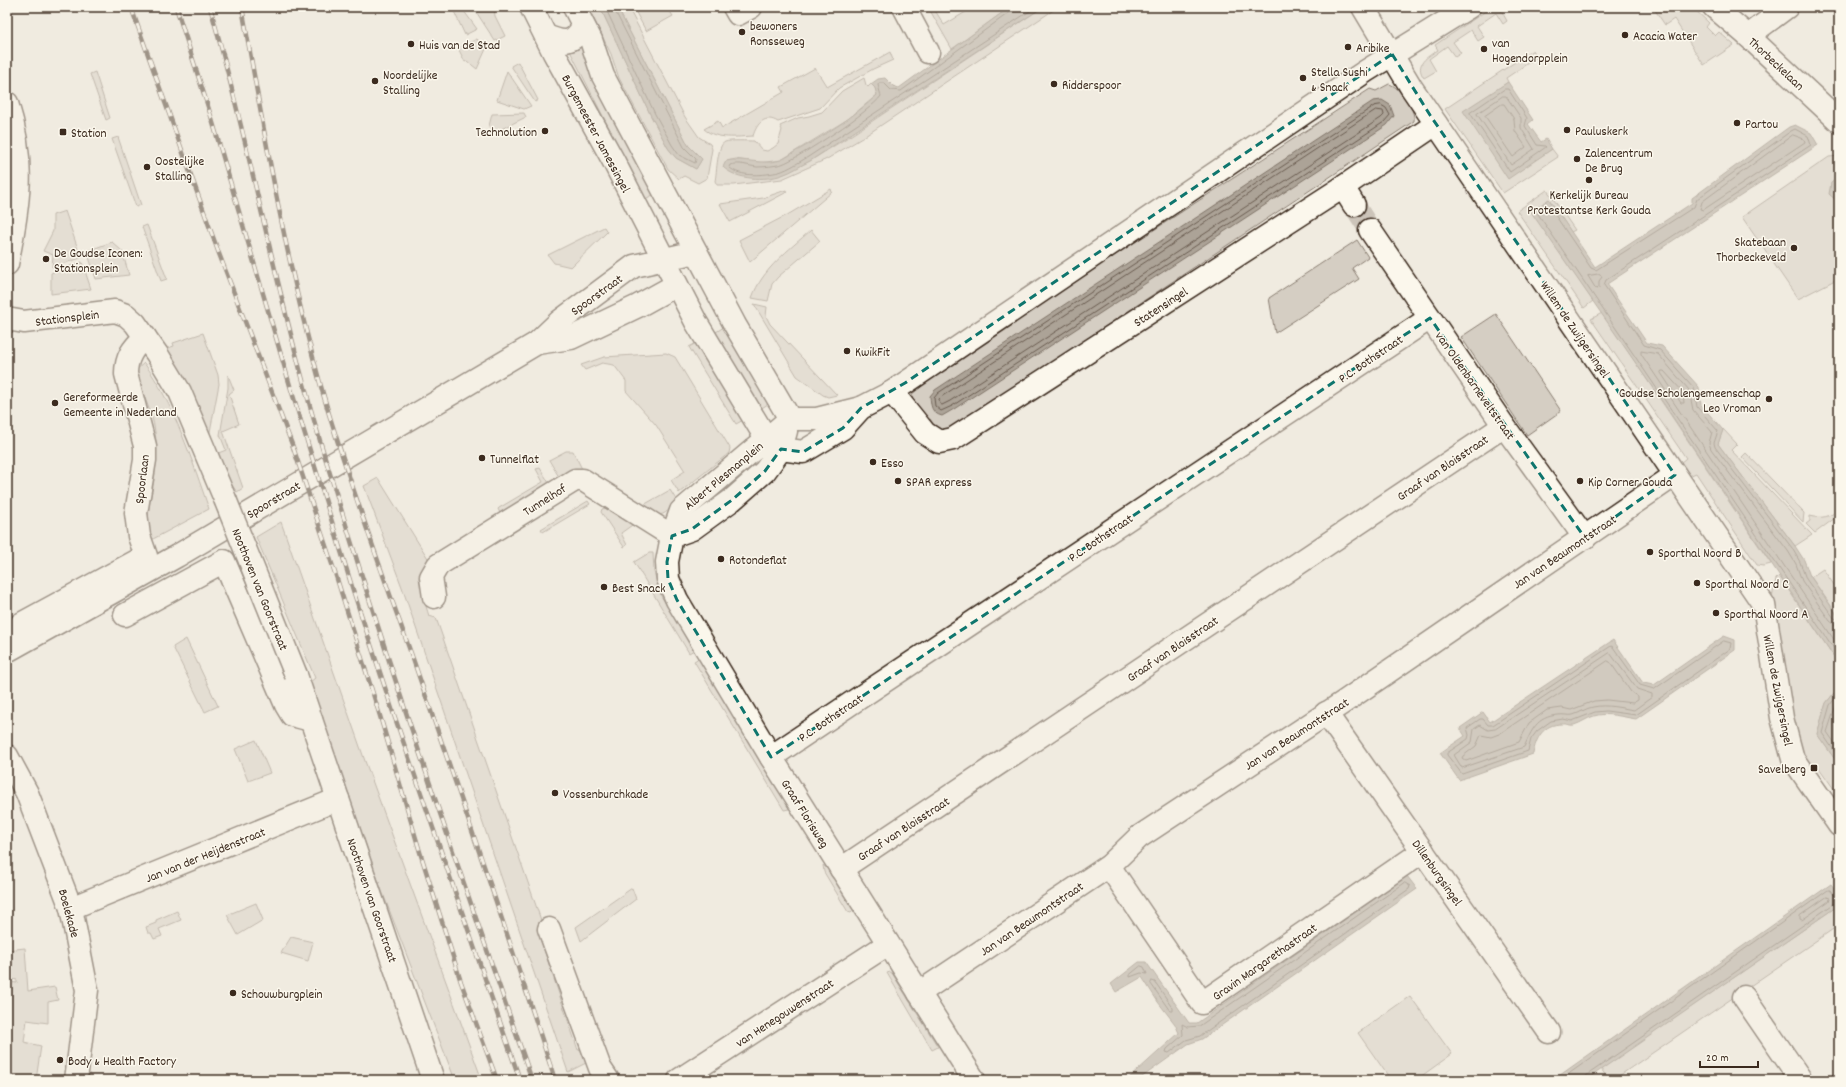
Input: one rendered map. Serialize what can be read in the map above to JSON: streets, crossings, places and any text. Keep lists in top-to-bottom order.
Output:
{
  "streets": {
    "street": [
      "Thorbeckelaan",
      "Burgemeester Jamessingel",
      "Spoorstraat",
      "Statensingel",
      "Stationsplein",
      "Willem de Zwijgersingel",
      "P.C. Bothstraat",
      "van Oldenbarneveltstraat",
      "Graaf van Bloisstraat",
      "Albert Plesmanplein",
      "Spoorlaan",
      "Tunnelhof",
      "Jan van Beaumontstraat",
      "Noothoven van Goorstraat",
      "Graaf Florisweg",
      "Jan van der Heijdenstraat",
      "Dillenburgsingel",
      "Boelekade",
      "Gravin Margarethastraat",
      "van Henegouwenstraat"
    ]
  },
  "crossings": [
    ["Burgemeester Jamessingel", "Spoorstraat"],
    ["Burgemeester Jamessingel", "Albert Plesmanplein"],
    ["Spoorstraat", "Albert Plesmanplein"],
    ["Statensingel", "Willem de Zwijgersingel"],
    ["Statensingel", "Albert Plesmanplein"],
    ["Stationsplein", "Noothoven van Goorstraat"],
    ["Willem de Zwijgersingel", "Jan van Beaumontstraat"],
    ["P.C. Bothstraat", "van Oldenbarneveltstraat"],
    ["P.C. Bothstraat", "Graaf Florisweg"],
    ["van Oldenbarneveltstraat", "Graaf van Bloisstraat"],
    ["van Oldenbarneveltstraat", "Jan van Beaumontstraat"],
    ["Graaf van Bloisstraat", "Graaf Florisweg"],
    ["Albert Plesmanplein", "Tunnelhof"],
    ["Albert Plesmanplein", "Graaf Florisweg"],
    ["Spoorlaan", "Noothoven van Goorstraat"],
    ["Tunnelhof", "Graaf Florisweg"],
    ["Jan van Beaumontstraat", "Graaf Florisweg"],
    ["Jan van Beaumontstraat", "Dillenburgsingel"],
    ["Jan van Beaumontstraat", "Gravin Margarethastraat"],
    ["Noothoven van Goorstraat", "Jan van der Heijdenstraat"],
    ["Graaf Florisweg", "van Henegouwenstraat"],
    ["Jan van der Heijdenstraat", "Boelekade"],
    ["Dillenburgsingel", "Gravin Margarethastraat"]
  ],
  "places": {
    "other": [
      "bewoners Ronsseweg",
      "Acacia Water",
      "Huis van de Stad",
      "Aribike",
      "van Hogendorpplein",
      "Stella Sushi & Snack",
      "Noordelijke Stalling",
      "Ridderspoor",
      "Partou",
      "Pauluskerk",
      "Technolution",
      "Zalencentrum De Brug",
      "Oostelijke Stalling",
      "Kerkelijk Bureau Protestantse Kerk Gouda",
      "Skatebaan Thorbeckeveld",
      "De Goudse Iconen: Stationsplein",
      "KwikFit",
      "Goudse Scholengemeenschap Leo Vroman",
      "Gereformeerde Gemeente in Nederland",
      "Tunnelflat",
      "Esso",
      "SPAR express",
      "Kip Corner Gouda",
      "Sporthal Noord B",
      "Rotondeflat",
      "Sporthal Noord C",
      "Best Snack",
      "Sporthal Noord A",
      "Vossenburchkade",
      "Schouwburgplein",
      "Body & Health Factory"
    ],
    "transit": ["Station", "Savelberg"]
  },
  "scale_bar": "20 m"
}
